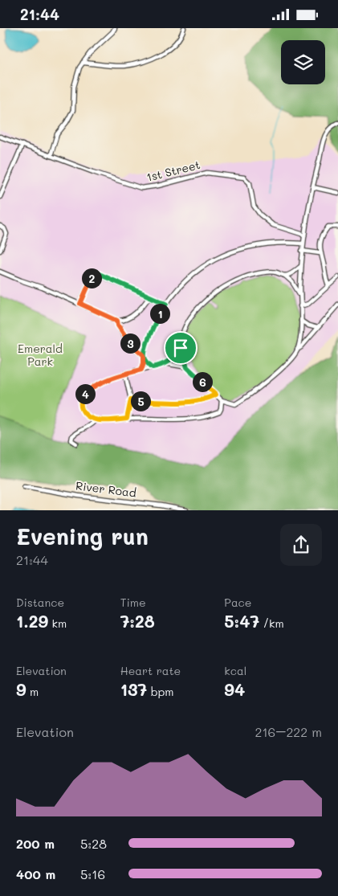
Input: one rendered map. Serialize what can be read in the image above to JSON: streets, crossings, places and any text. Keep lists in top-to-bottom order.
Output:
{
  "streets": {
    "street": ["1st Street", "River Road"]
  },
  "parks": ["Emerald Park"],
  "page": {
    "status": "21:44",
    "pins": [
      "2",
      "1",
      "3",
      "6",
      "4",
      "5"
    ],
    "heading": ["Evening run", "21:44"],
    "stats": [
      ["Distance", "1.29 km"],
      ["Time", "7:28"],
      ["Pace", "5:47 /km"],
      ["Elevation", "9 m"],
      ["Heart rate", "137 bpm"],
      ["kcal", "94"]
    ],
    "chart": ["Elevation", "216–222 m"],
    "list": [
      {
        "name": "200 m",
        "note": "5:28"
      },
      {
        "name": "400 m",
        "note": "5:16"
      }
    ]
  }
}
